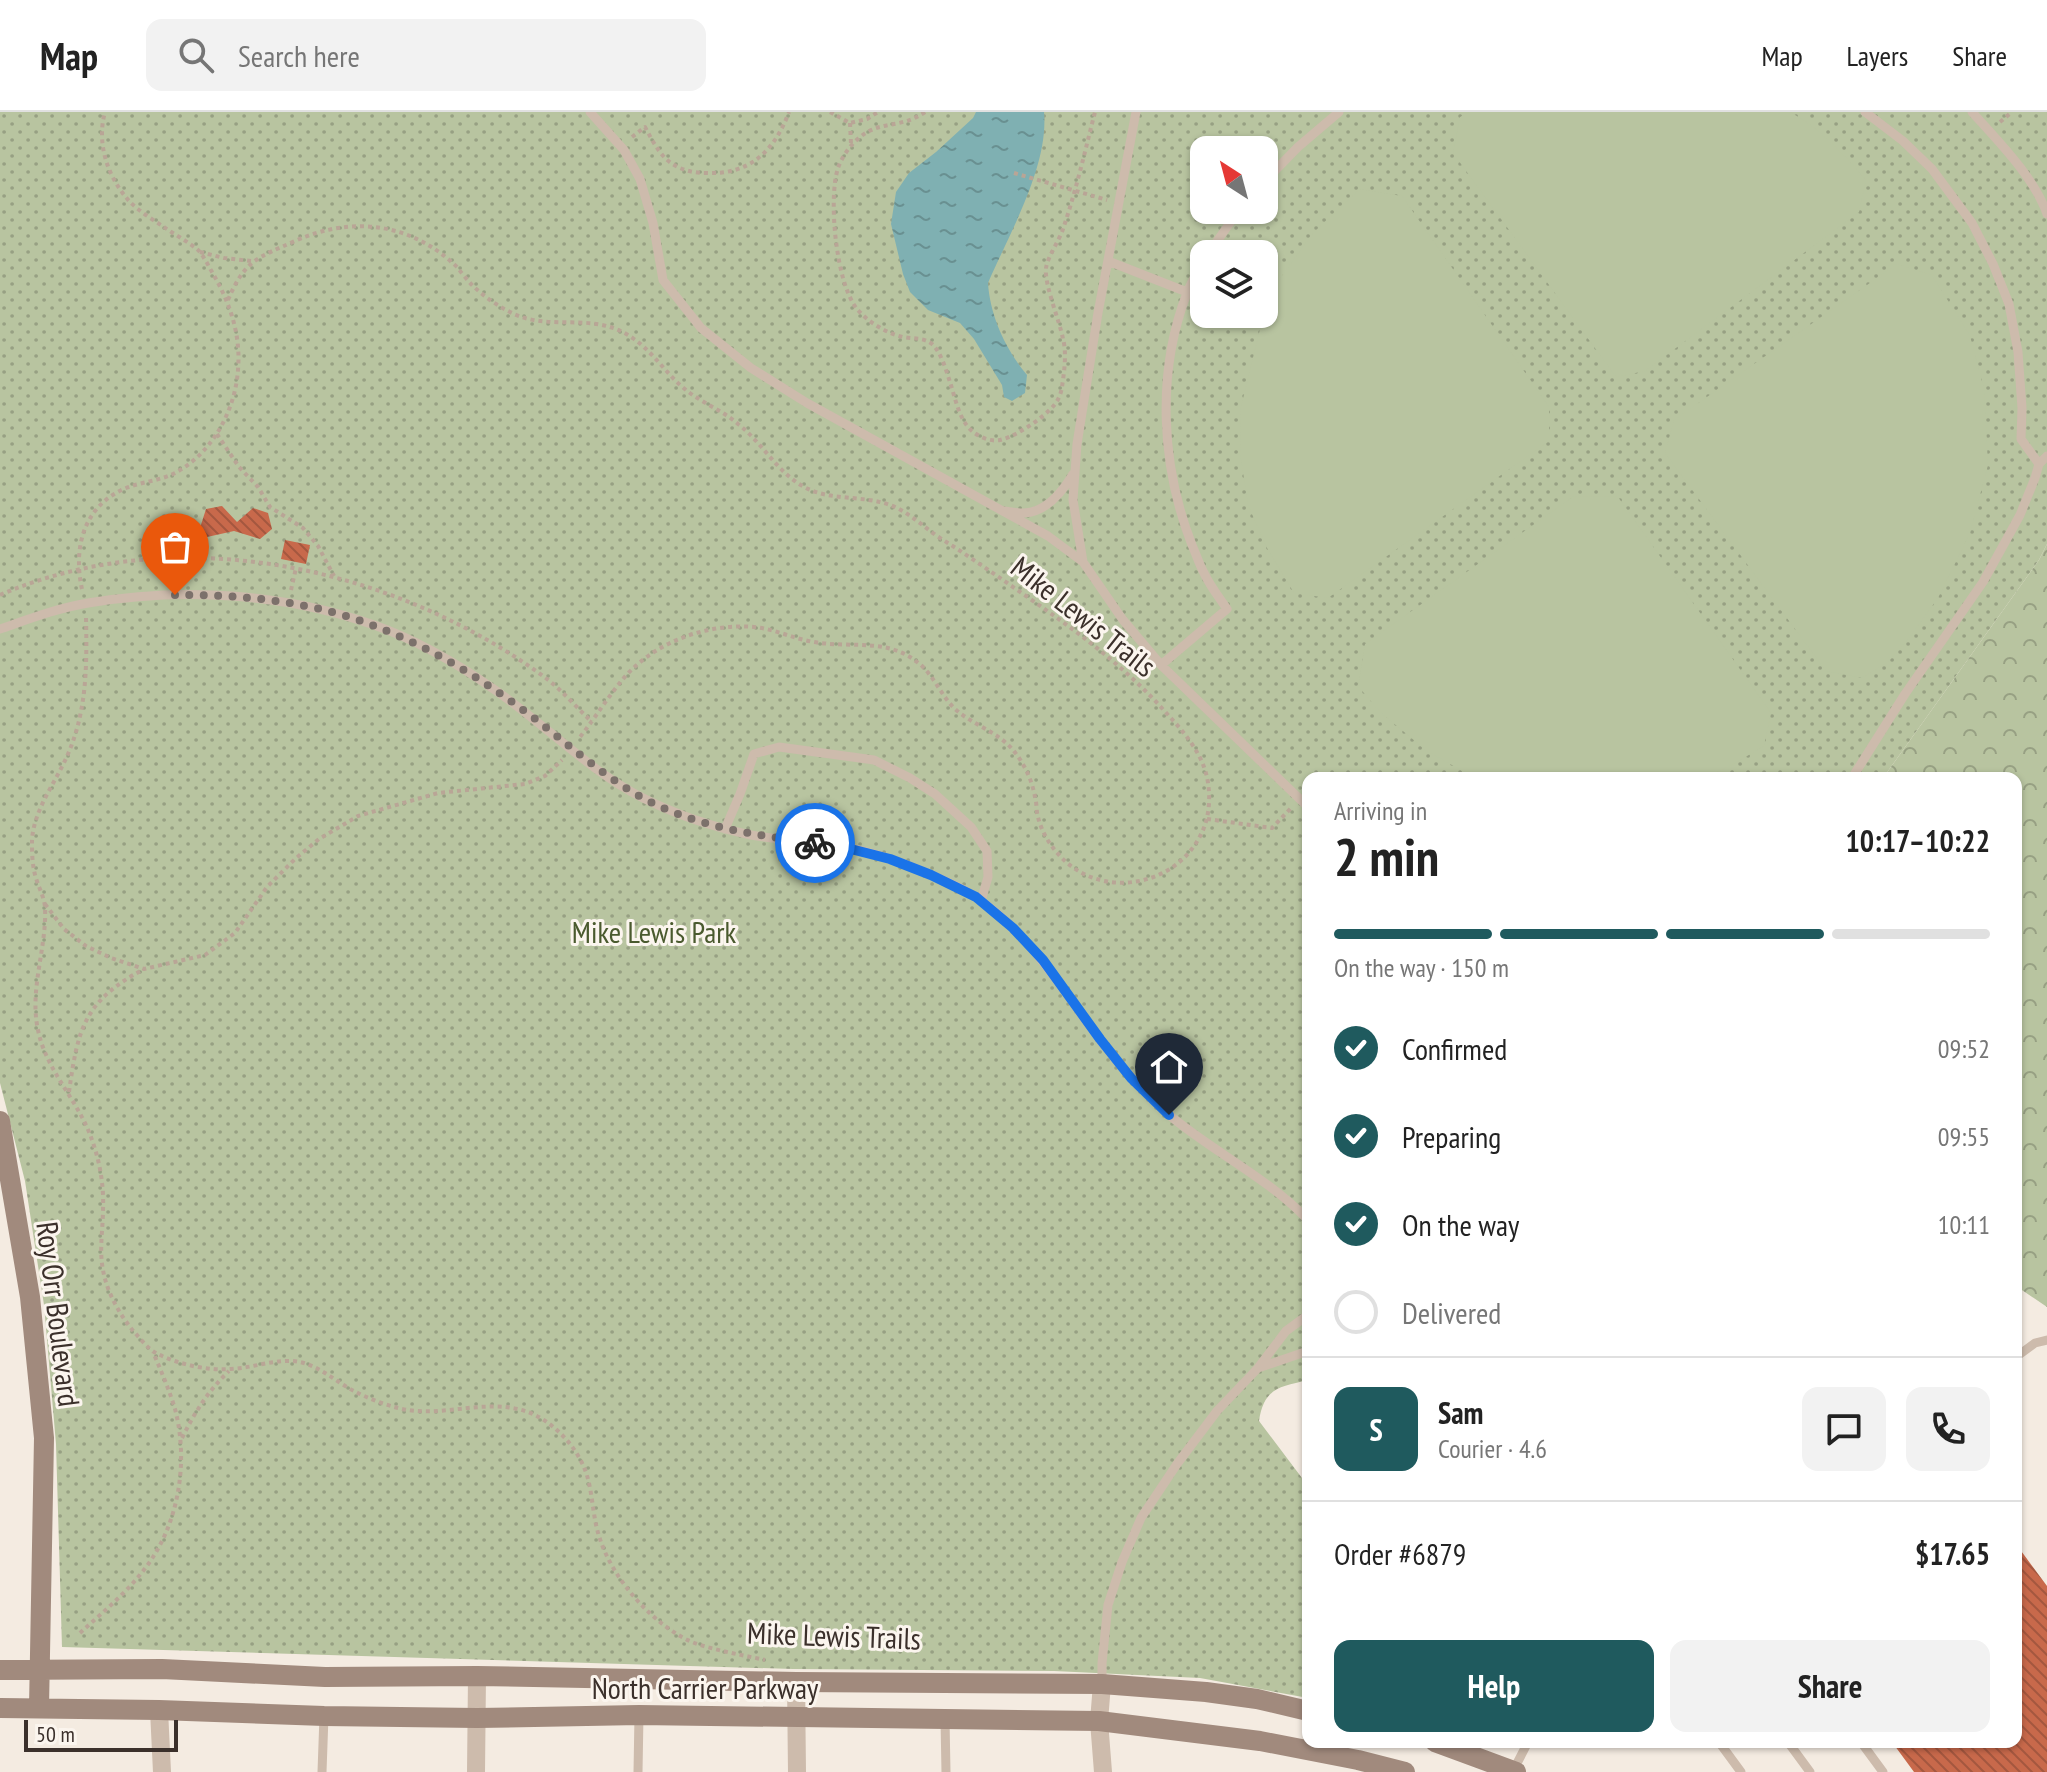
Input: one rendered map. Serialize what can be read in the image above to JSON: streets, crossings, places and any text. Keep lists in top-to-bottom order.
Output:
{
  "streets": {
    "main road": ["Roy Orr Boulevard", "North Carrier Parkway"],
    "path": ["Mike Lewis Trails"]
  },
  "crossings": [
    ["Roy Orr Boulevard", "North Carrier Parkway"]
  ],
  "parks": ["Mike Lewis Park"],
  "scale_bar": "50 m",
  "north": "top left",
  "page": {
    "header": "Map",
    "search": "Search here",
    "nav": ["Map", "Layers", "Share"],
    "heading": ["2 min", "Arriving in", "10:17–10:22"],
    "panel": [
      "Sam",
      "Courier · 4.6",
      "Order #6879",
      "$17.65"
    ],
    "bar": "On the way · 150 m",
    "list": [
      ["Confirmed", "09:52"],
      ["Preparing", "09:55"],
      ["On the way", "10:11"],
      "Delivered"
    ],
    "round": "S",
    "buttons": ["Help", "Share"],
    "scale": "50 m"
  }
}
